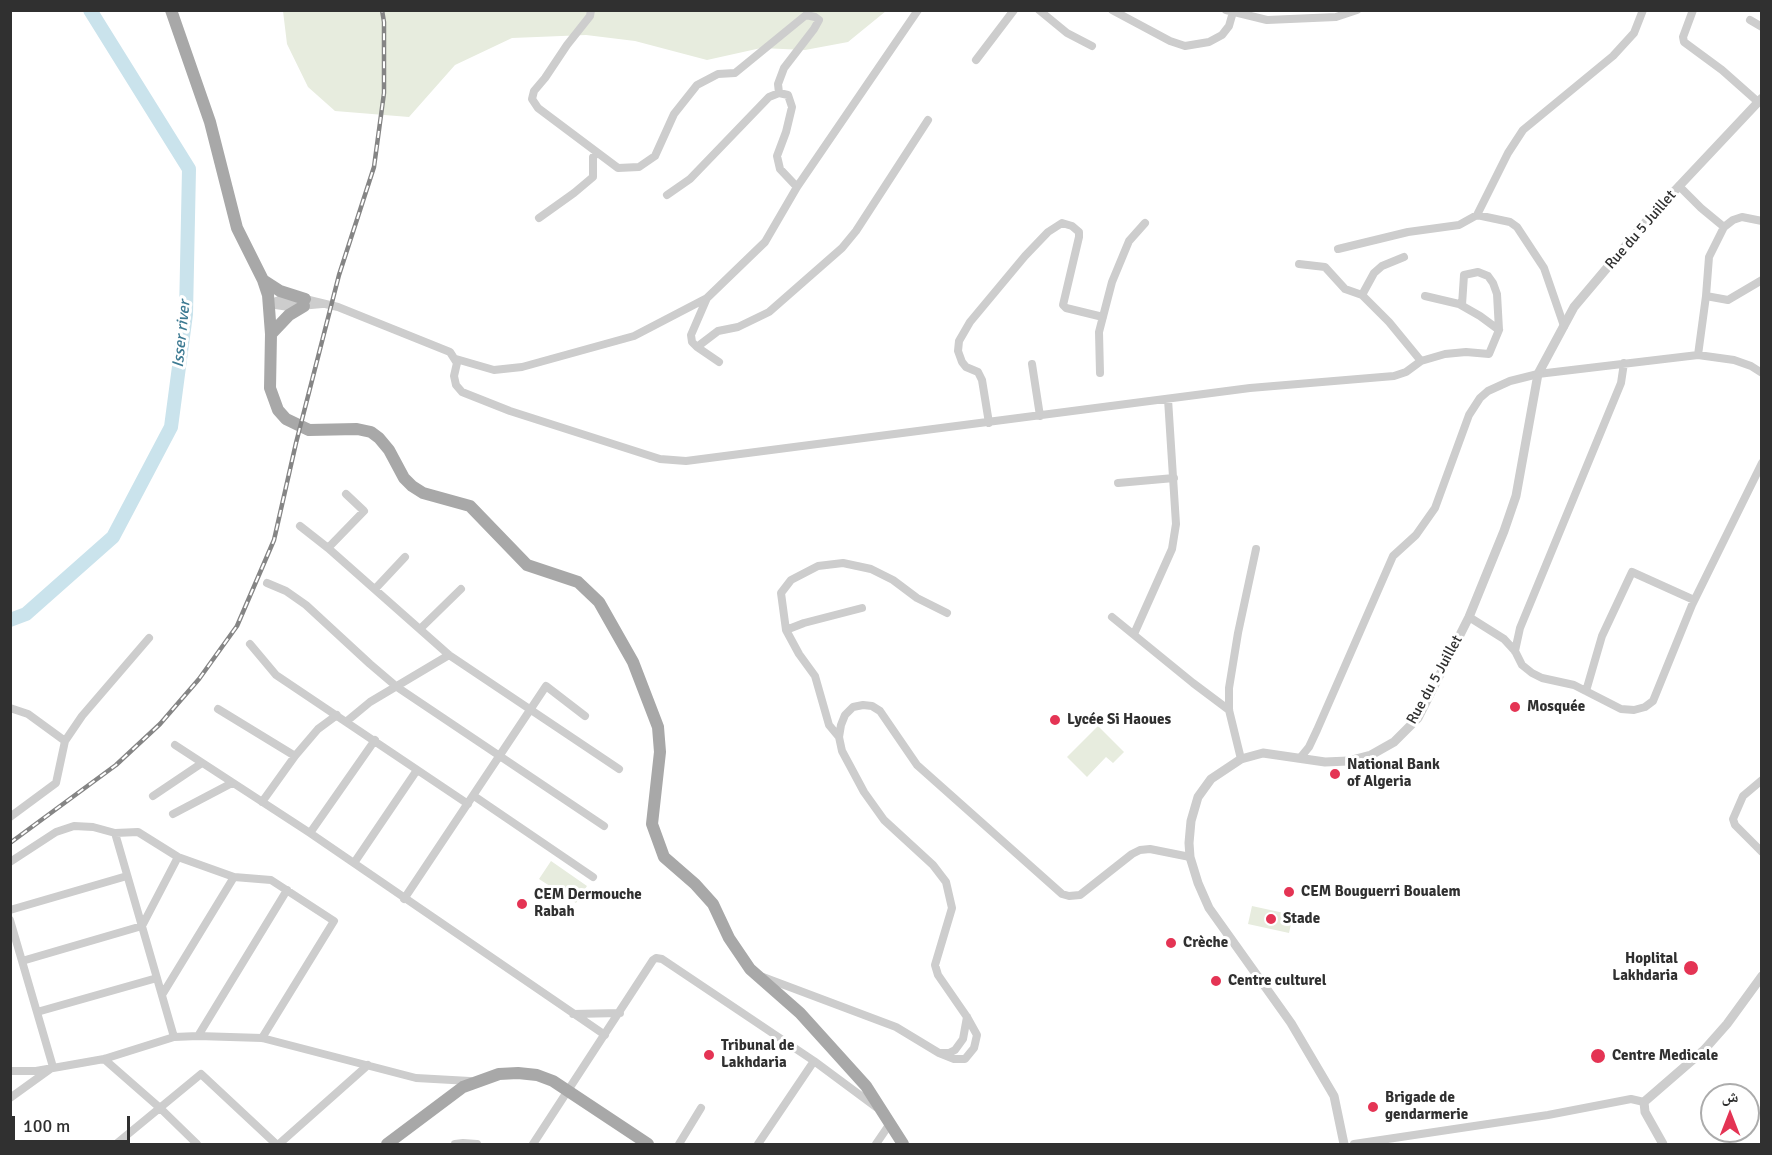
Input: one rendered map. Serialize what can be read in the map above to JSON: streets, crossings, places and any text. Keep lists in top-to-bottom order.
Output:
{
  "streets": {
    "street": ["Rue du 5 Juillet"]
  },
  "water": ["Isser river"],
  "places": [
    "Mosquée",
    "Lycée Si Haoues",
    "National Bank of Algeria",
    "CEM Bouguerri Boualem",
    "CEM Dermouche Rabah",
    "Stade",
    "Crèche",
    "Hoplital Lakhdaria",
    "Centre culturel",
    "Tribunal de Lakhdaria",
    "Centre Medicale",
    "Brigade de gendarmerie"
  ],
  "scale_bar": "100 m",
  "north": "top"
}
